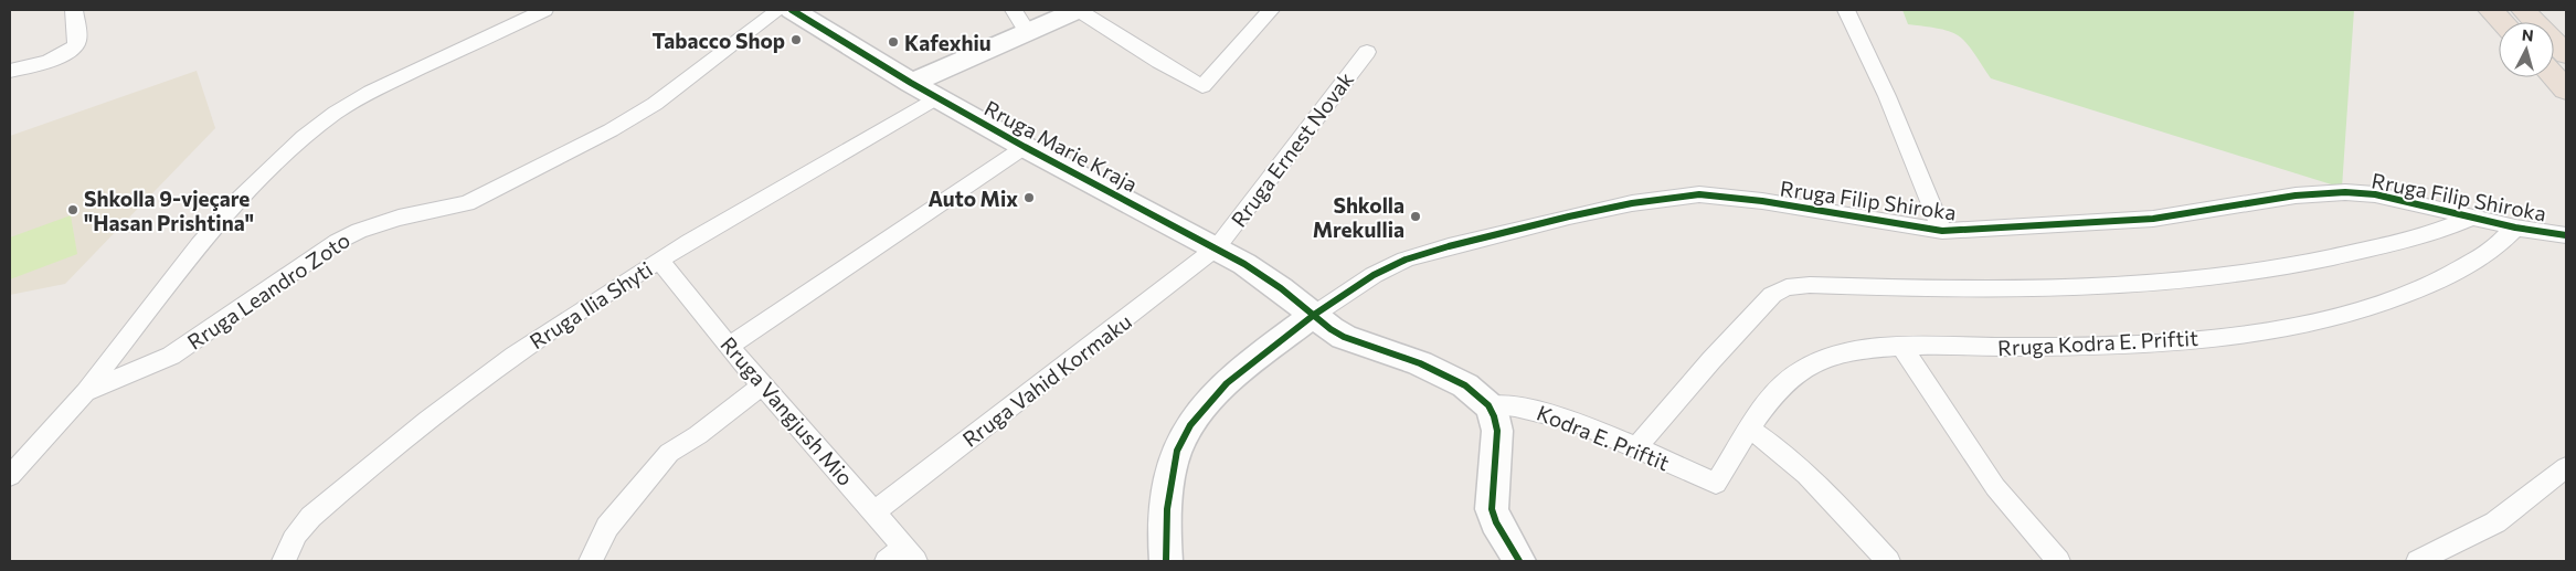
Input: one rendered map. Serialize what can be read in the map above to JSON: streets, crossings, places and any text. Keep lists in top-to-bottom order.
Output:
{
  "streets": {
    "street": [
      "Rruga Marie Kraja",
      "Rruga Ernest Novak",
      "Rruga Filip Shiroka",
      "Rruga Leandro Zoto",
      "Rruga Ilia Shyti",
      "Rruga Kodra E. Priftit",
      "Rruga Vahid Kormaku",
      "Rruga Vangjush Mio",
      "Kodra E. Priftit"
    ]
  },
  "crossings": [
    ["Rruga Marie Kraja", "Rruga Ernest Novak"],
    ["Rruga Marie Kraja", "Rruga Filip Shiroka"],
    ["Rruga Marie Kraja", "Rruga Ilia Shyti"],
    ["Rruga Marie Kraja", "Rruga Vahid Kormaku"],
    ["Rruga Ernest Novak", "Rruga Vahid Kormaku"],
    ["Rruga Filip Shiroka", "Rruga Kodra E. Priftit"],
    ["Rruga Ilia Shyti", "Rruga Vangjush Mio"],
    ["Rruga Kodra E. Priftit", "Kodra E. Priftit"],
    ["Rruga Vahid Kormaku", "Rruga Vangjush Mio"]
  ],
  "places": [
    "Tabacco Shop",
    "Kafexhiu",
    "Auto Mix",
    "Shkolla 9-vjeçare \"Hasan Prishtina\"",
    "Shkolla Mrekullia"
  ],
  "north": "top"
}
